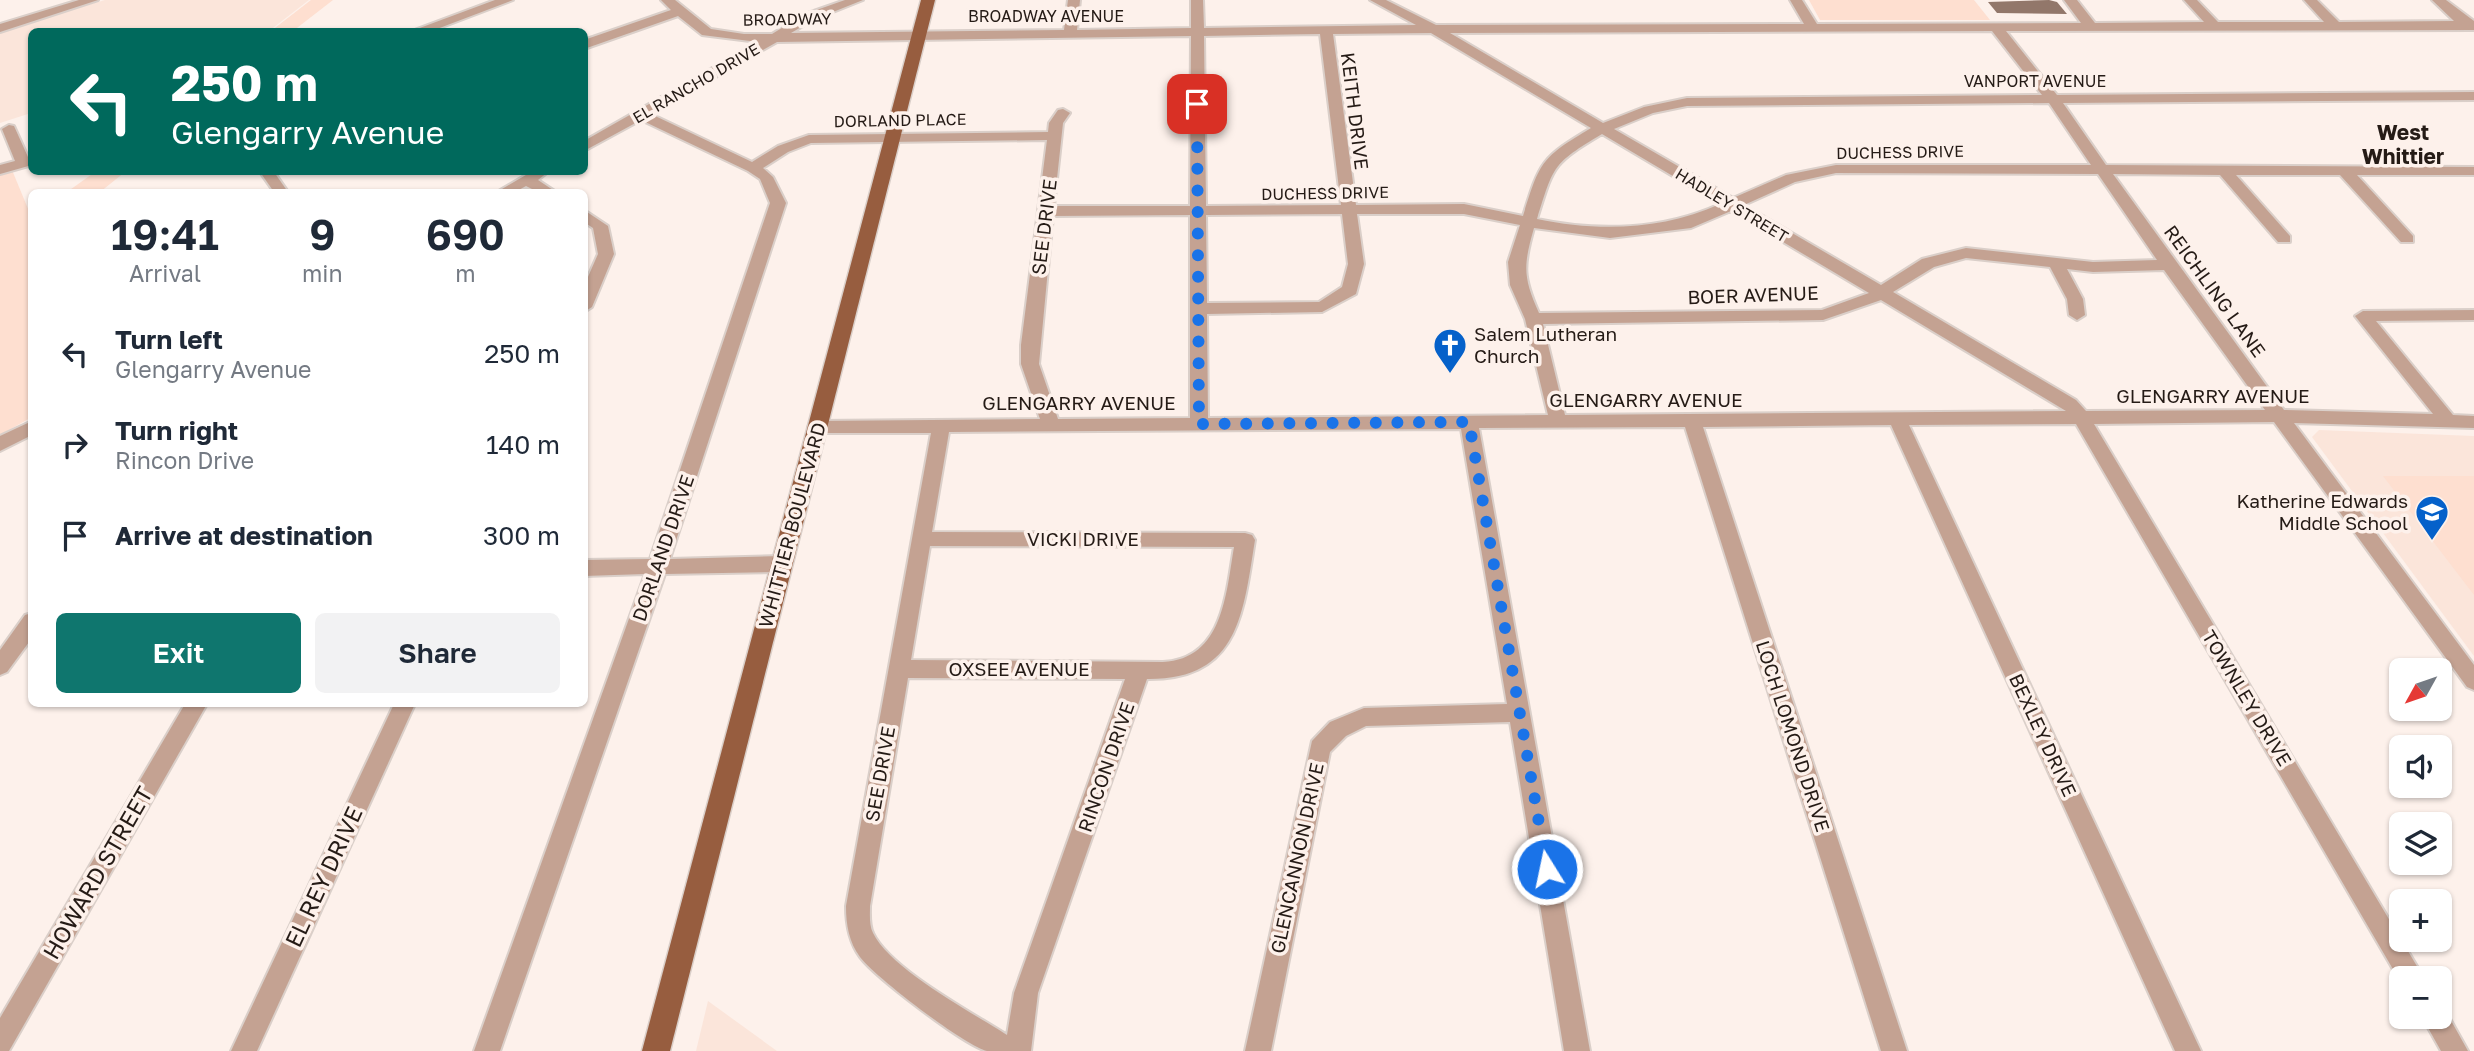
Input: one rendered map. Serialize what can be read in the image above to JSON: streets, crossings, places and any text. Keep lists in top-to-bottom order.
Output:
{
  "streets": {
    "main road": ["WHITTIER BOULEVARD"],
    "street": [
      "BROADWAY AVENUE",
      "BROADWAY",
      "VANPORT AVENUE",
      "EL RANCHO DRIVE",
      "KEITH DRIVE",
      "DORLAND PLACE",
      "DUCHESS DRIVE",
      "HADLEY STREET",
      "SEE DRIVE",
      "REICHLING LANE",
      "BOER AVENUE",
      "GLENGARRY AVENUE",
      "VICKI DRIVE",
      "DORLAND DRIVE",
      "OXSEE AVENUE",
      "TOWNLEY DRIVE",
      "BEXLEY DRIVE",
      "LOCH LOMOND DRIVE",
      "RINCON DRIVE",
      "GLENCANNON DRIVE",
      "HOWARD STREET",
      "EL REY DRIVE"
    ]
  },
  "crossings": [
    ["BROADWAY AVENUE", "BROADWAY"],
    ["BROADWAY AVENUE", "KEITH DRIVE"],
    ["BROADWAY AVENUE", "HADLEY STREET"],
    ["BROADWAY AVENUE", "REICHLING LANE"],
    ["BROADWAY AVENUE", "WHITTIER BOULEVARD"],
    ["BROADWAY", "EL RANCHO DRIVE"],
    ["BROADWAY", "WHITTIER BOULEVARD"],
    ["VANPORT AVENUE", "DUCHESS DRIVE"],
    ["VANPORT AVENUE", "HADLEY STREET"],
    ["VANPORT AVENUE", "REICHLING LANE"],
    ["VANPORT AVENUE", "BOER AVENUE"],
    ["VANPORT AVENUE", "GLENGARRY AVENUE"],
    ["EL RANCHO DRIVE", "DORLAND DRIVE"],
    ["KEITH DRIVE", "DUCHESS DRIVE"],
    ["DORLAND PLACE", "SEE DRIVE"],
    ["DORLAND PLACE", "WHITTIER BOULEVARD"],
    ["DORLAND PLACE", "DORLAND DRIVE"],
    ["DUCHESS DRIVE", "HADLEY STREET"],
    ["DUCHESS DRIVE", "SEE DRIVE"],
    ["DUCHESS DRIVE", "REICHLING LANE"],
    ["HADLEY STREET", "BOER AVENUE"],
    ["HADLEY STREET", "GLENGARRY AVENUE"],
    ["HADLEY STREET", "TOWNLEY DRIVE"],
    ["SEE DRIVE", "GLENGARRY AVENUE"],
    ["SEE DRIVE", "VICKI DRIVE"],
    ["SEE DRIVE", "OXSEE AVENUE"],
    ["REICHLING LANE", "BOER AVENUE"],
    ["REICHLING LANE", "GLENGARRY AVENUE"],
    ["GLENGARRY AVENUE", "WHITTIER BOULEVARD"],
    ["GLENGARRY AVENUE", "TOWNLEY DRIVE"],
    ["GLENGARRY AVENUE", "BEXLEY DRIVE"],
    ["GLENGARRY AVENUE", "LOCH LOMOND DRIVE"],
    ["VICKI DRIVE", "OXSEE AVENUE"],
    ["VICKI DRIVE", "RINCON DRIVE"],
    ["OXSEE AVENUE", "RINCON DRIVE"]
  ],
  "districts": ["West Whittier"],
  "places": {
    "church": ["Salem Lutheran Church"],
    "school or university": ["Katherine Edwards Middle School"]
  },
  "north": "bottom left",
  "page": {
    "turn": ["250 m", "Glengarry Avenue"],
    "eta": [
      "19:41",
      "Arrival",
      "9",
      "min",
      "690",
      "m"
    ],
    "list": [
      {
        "name": "Turn left",
        "note": "Glengarry Avenue",
        "value": "250 m"
      },
      {
        "name": "Turn right",
        "note": "Rincon Drive",
        "value": "140 m"
      },
      {
        "name": "Arrive at destination",
        "value": "300 m"
      }
    ],
    "buttons": ["Exit", "Share"],
    "map_buttons": ["+", "−"]
  }
}
